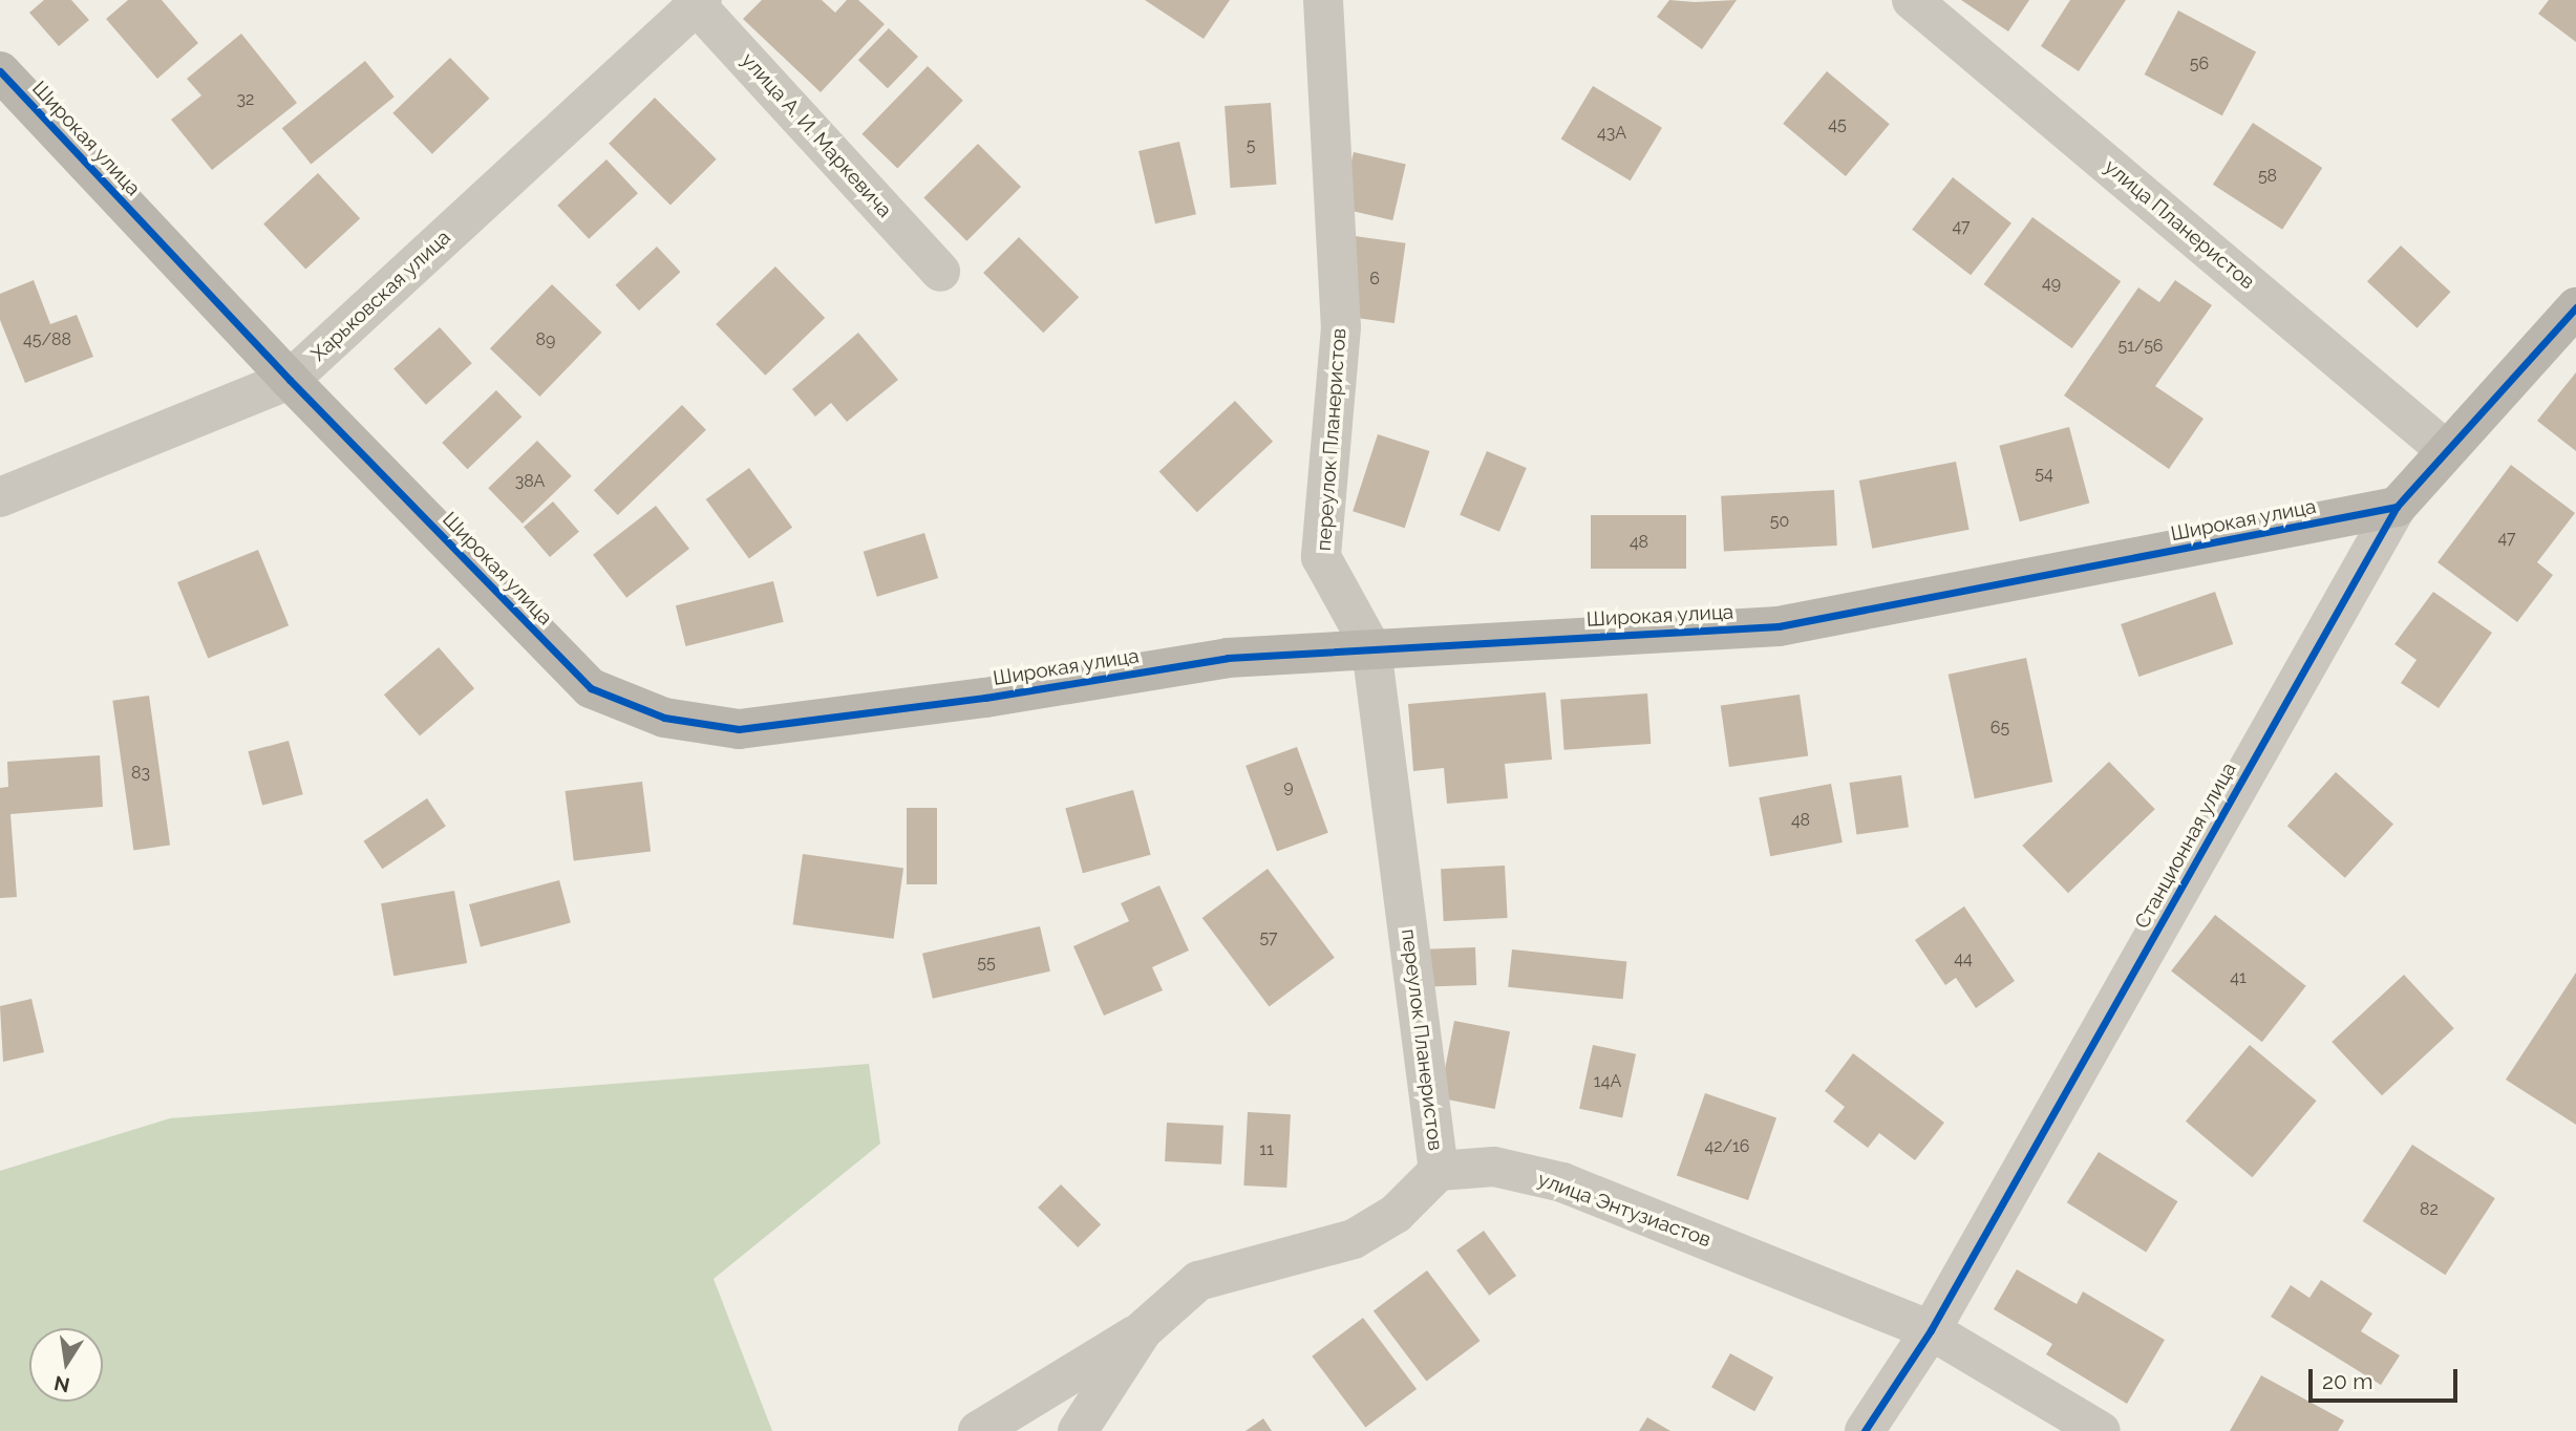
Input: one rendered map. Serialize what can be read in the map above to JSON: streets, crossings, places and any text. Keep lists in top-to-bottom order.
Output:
{
  "streets": {
    "street": [
      "улица А. И. Маркевича",
      "Широкая улица",
      "улица Планеристов",
      "Харьковская улица",
      "переулок Планеристов",
      "Станционная улица",
      "улица Энтузиастов"
    ]
  },
  "crossings": [
    ["улица А. И. Маркевича", "Харьковская улица"],
    ["Широкая улица", "Харьковская улица"],
    ["Широкая улица", "переулок Планеристов"],
    ["Широкая улица", "Станционная улица"],
    ["улица Планеристов", "Станционная улица"],
    ["переулок Планеристов", "улица Энтузиастов"],
    ["Станционная улица", "улица Энтузиастов"]
  ],
  "house_numbers": [
    "56",
    "32",
    "45",
    "43А",
    "5",
    "58",
    "47",
    "6",
    "49",
    "45/88",
    "89",
    "51/56",
    "54",
    "38А",
    "50",
    "47",
    "48",
    "65",
    "83",
    "9",
    "48",
    "57",
    "44",
    "55",
    "41",
    "14А",
    "42/16",
    "11",
    "82"
  ],
  "scale_bar": "20 m",
  "north": "bottom"
}
